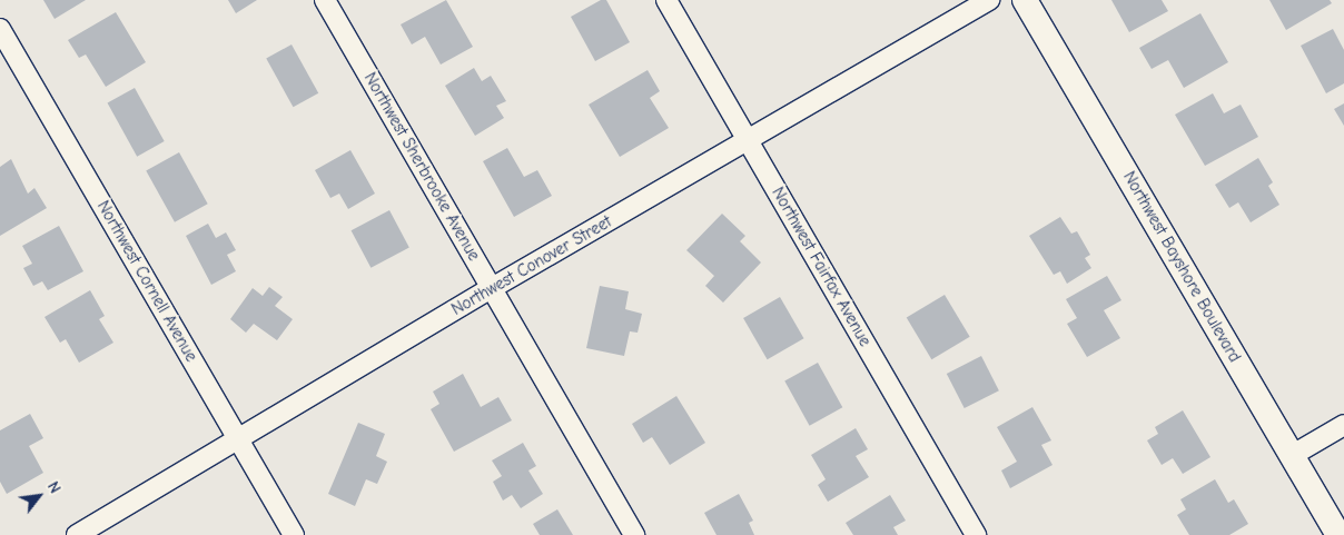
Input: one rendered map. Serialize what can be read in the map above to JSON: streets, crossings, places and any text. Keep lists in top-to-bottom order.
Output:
{
  "streets": {
    "main road": ["Northwest Bayshore Boulevard"],
    "street": [
      "Northwest Sherbrooke Avenue",
      "Northwest Conover Street",
      "Northwest Fairfax Avenue",
      "Northwest Cornell Avenue"
    ]
  },
  "crossings": [
    ["Northwest Sherbrooke Avenue", "Northwest Conover Street"],
    ["Northwest Conover Street", "Northwest Fairfax Avenue"],
    ["Northwest Conover Street", "Northwest Cornell Avenue"]
  ],
  "north": "top right"
}
